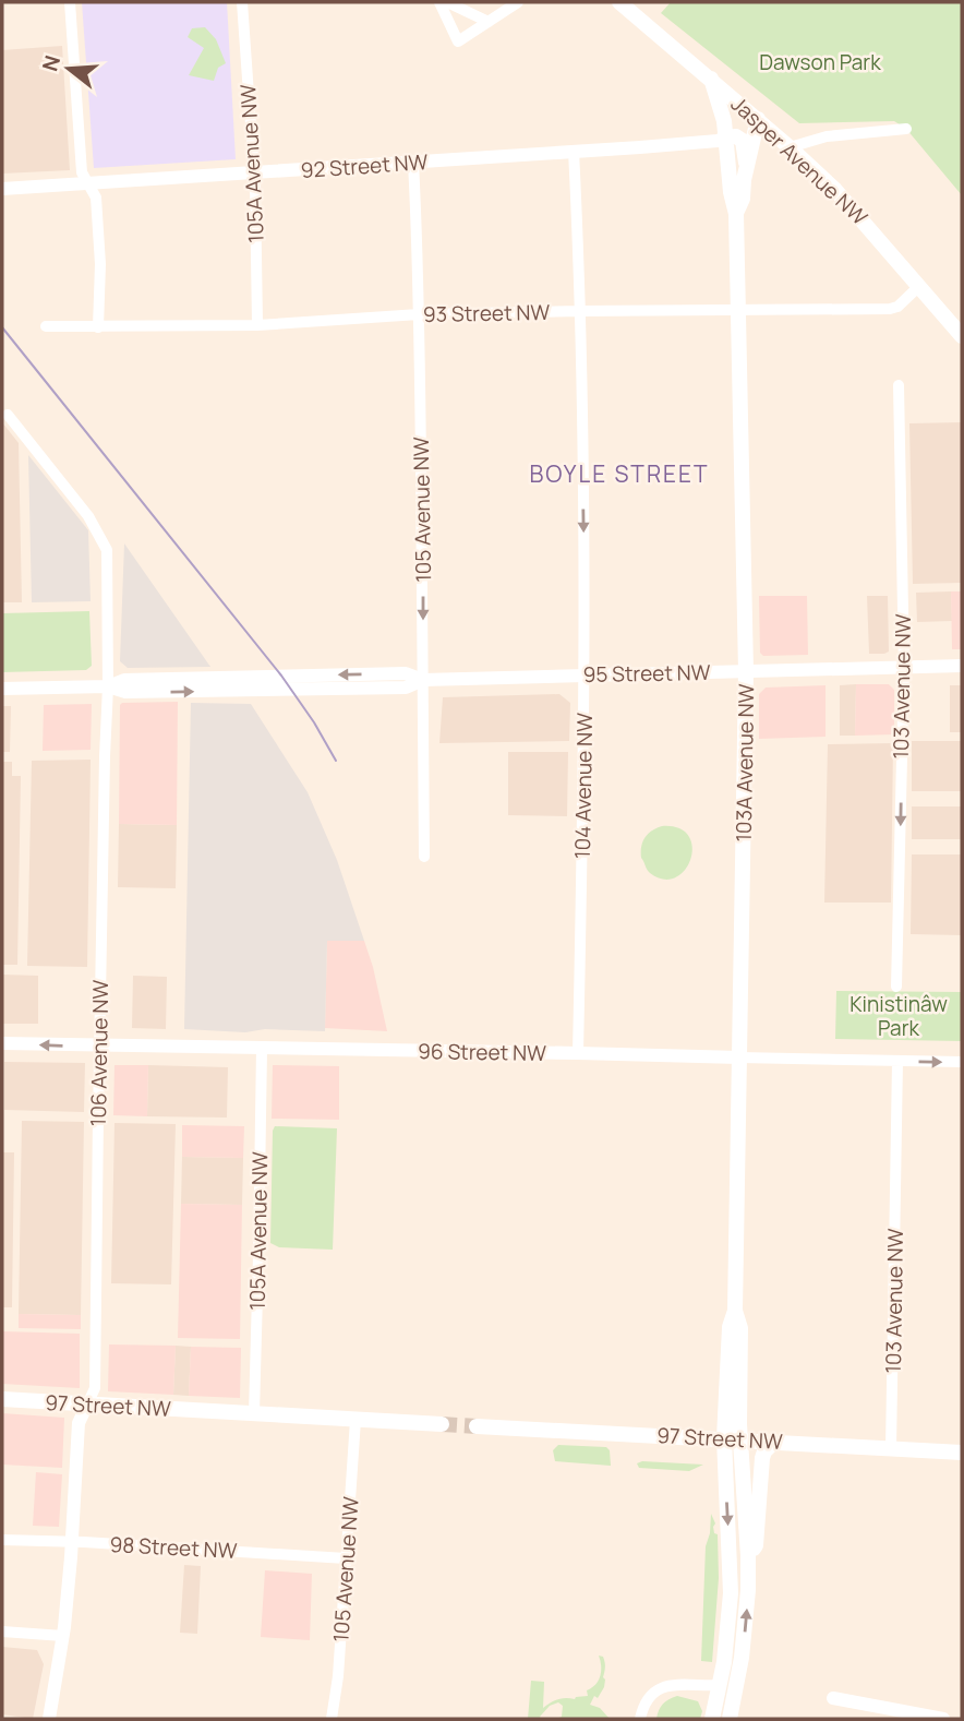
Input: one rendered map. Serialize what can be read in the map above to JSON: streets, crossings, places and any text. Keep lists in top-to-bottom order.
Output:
{
  "streets": {
    "main road": ["Jasper Avenue NW", "103A Avenue NW", "97 Street NW"],
    "street": [
      "105A Avenue NW",
      "92 Street NW",
      "93 Street NW",
      "105 Avenue NW",
      "95 Street NW",
      "103 Avenue NW",
      "104 Avenue NW",
      "96 Street NW",
      "106 Avenue NW",
      "98 Street NW"
    ]
  },
  "crossings": [
    ["Jasper Avenue NW", "93 Street NW"],
    ["Jasper Avenue NW", "103A Avenue NW"],
    ["105A Avenue NW", "92 Street NW"],
    ["105A Avenue NW", "93 Street NW"],
    ["105A Avenue NW", "96 Street NW"],
    ["105A Avenue NW", "97 Street NW"],
    ["92 Street NW", "105 Avenue NW"],
    ["92 Street NW", "103A Avenue NW"],
    ["92 Street NW", "104 Avenue NW"],
    ["93 Street NW", "105 Avenue NW"],
    ["93 Street NW", "103A Avenue NW"],
    ["93 Street NW", "104 Avenue NW"],
    ["105 Avenue NW", "95 Street NW"],
    ["105 Avenue NW", "97 Street NW"],
    ["105 Avenue NW", "98 Street NW"],
    ["95 Street NW", "103 Avenue NW"],
    ["95 Street NW", "103A Avenue NW"],
    ["95 Street NW", "104 Avenue NW"],
    ["95 Street NW", "106 Avenue NW"],
    ["103 Avenue NW", "96 Street NW"],
    ["103 Avenue NW", "97 Street NW"],
    ["103A Avenue NW", "96 Street NW"],
    ["103A Avenue NW", "97 Street NW"],
    ["104 Avenue NW", "96 Street NW"],
    ["96 Street NW", "106 Avenue NW"],
    ["106 Avenue NW", "97 Street NW"],
    ["106 Avenue NW", "98 Street NW"]
  ],
  "one_way": ["105 Avenue NW", "104 Avenue NW"],
  "districts": ["BOYLE STREET"],
  "parks": ["Dawson Park", "Kinistinâw Park"],
  "north": "left"
}
